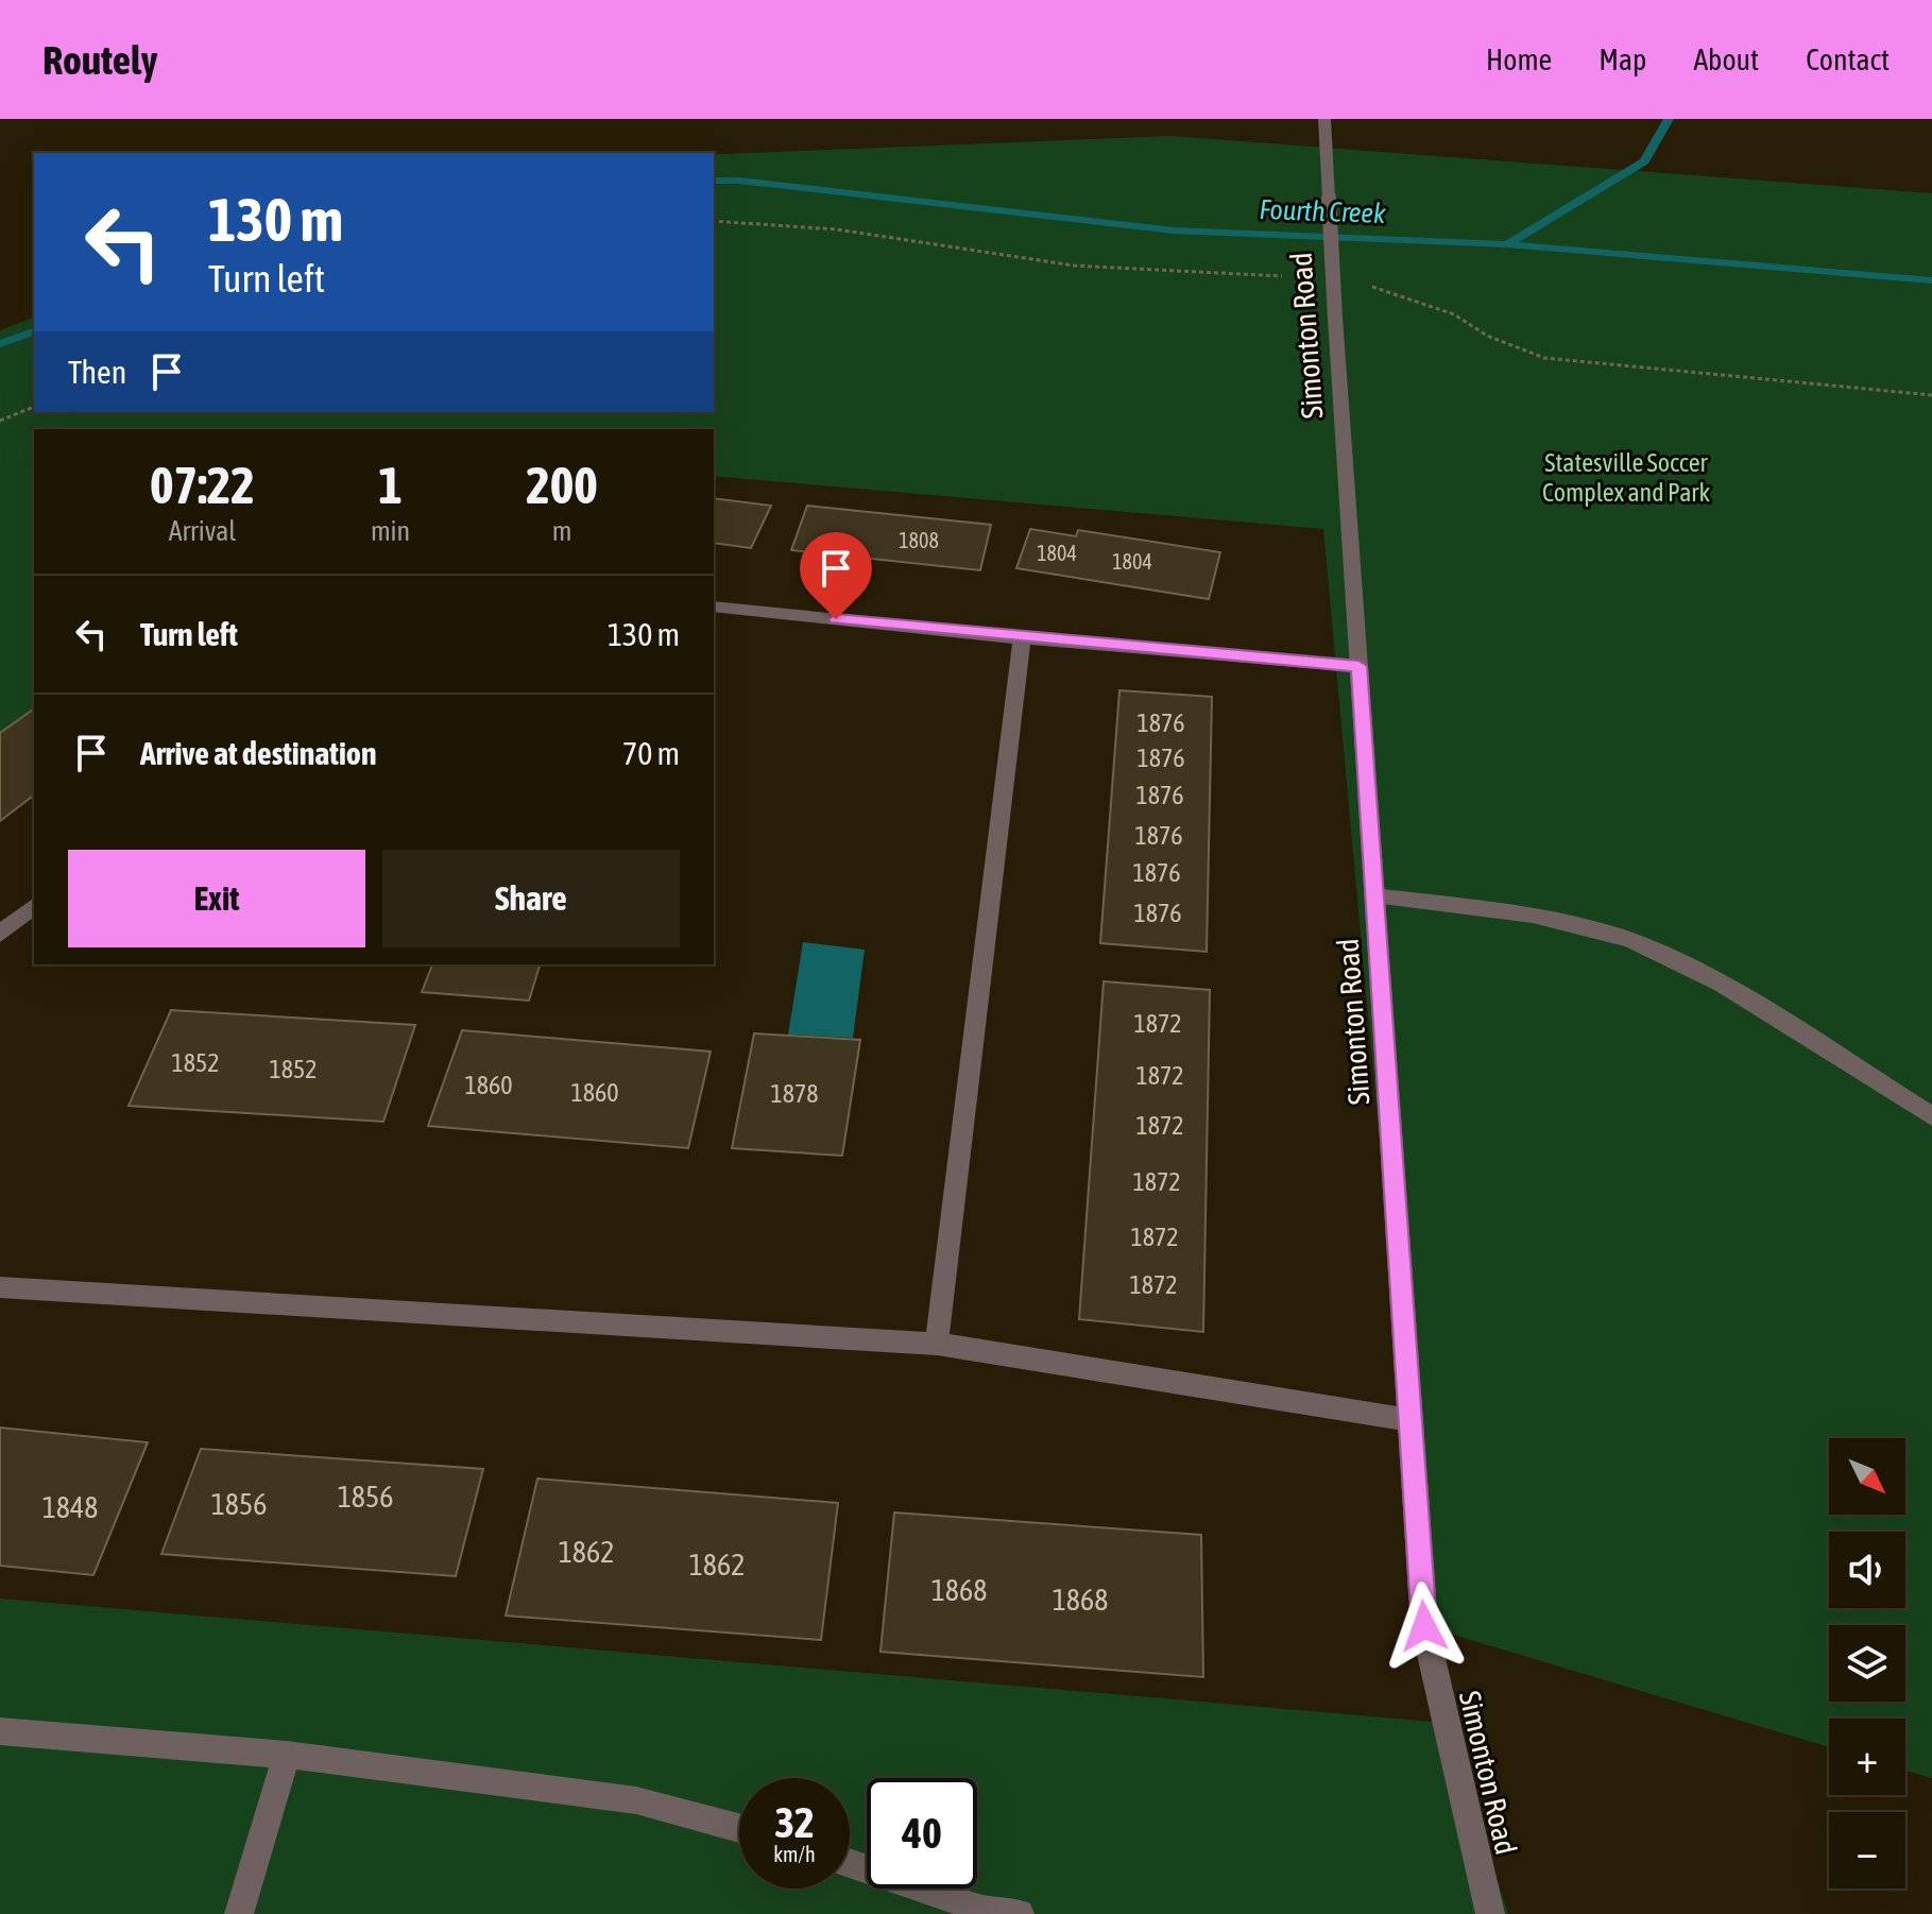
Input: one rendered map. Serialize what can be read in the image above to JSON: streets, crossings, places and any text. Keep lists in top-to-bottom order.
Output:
{
  "streets": {
    "street": ["Simonton Road"]
  },
  "water": ["Fourth Creek"],
  "parks": ["Statesville Soccer Complex and Park"],
  "house_numbers": [
    "1808",
    "1804",
    "1804",
    "1876",
    "1876",
    "1876",
    "1876",
    "1876",
    "1876",
    "1872",
    "1852",
    "1852",
    "1872",
    "1860",
    "1860",
    "1878",
    "1872",
    "1872",
    "1872",
    "1872",
    "1856",
    "1856",
    "1848",
    "1862",
    "1862",
    "1868",
    "1868"
  ],
  "north": "bottom right",
  "page": {
    "header": "Routely",
    "nav": [
      "Home",
      "Map",
      "About",
      "Contact"
    ],
    "turn": ["130 m", "Turn left"],
    "then": "Then",
    "eta": [
      "07:22",
      "Arrival",
      "1",
      "min",
      "200",
      "m"
    ],
    "list": [
      {
        "name": "Turn left",
        "value": "130 m"
      },
      {
        "name": "Arrive at destination",
        "value": "70 m"
      }
    ],
    "buttons": ["Exit", "Share"],
    "map_buttons": ["+", "−"],
    "speed": "32 km/h",
    "limit": "40"
  }
}
